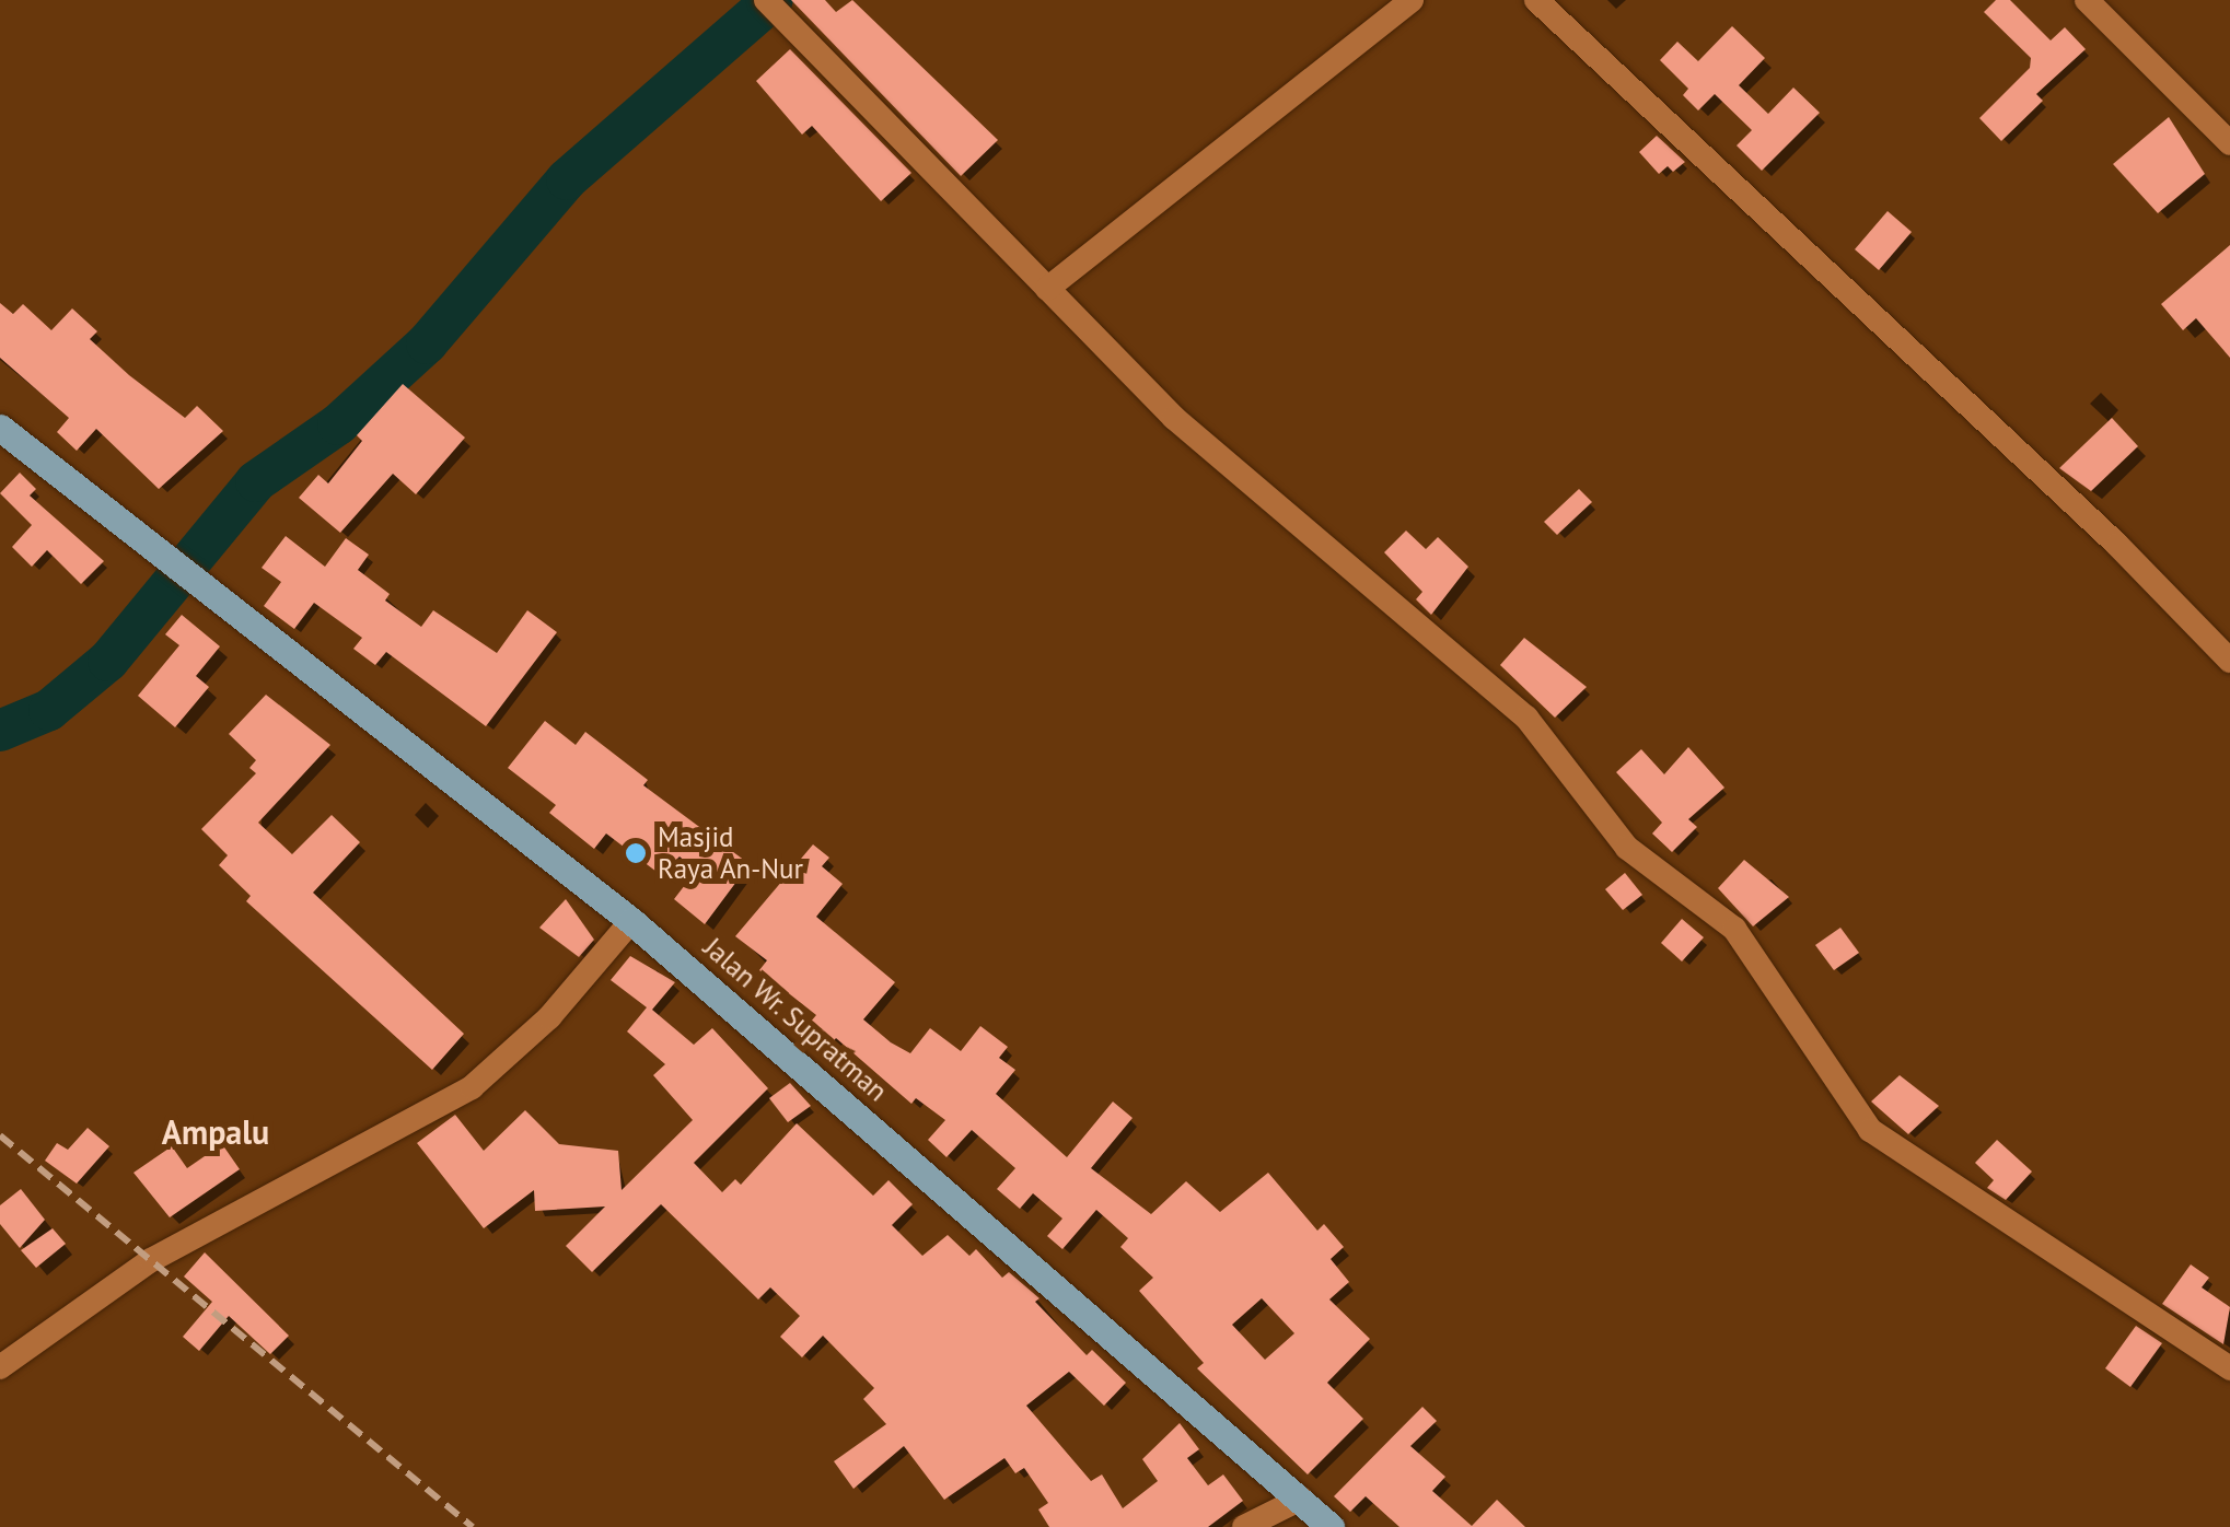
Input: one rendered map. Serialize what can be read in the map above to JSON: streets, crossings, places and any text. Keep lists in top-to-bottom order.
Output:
{
  "streets": {
    "main road": ["Jalan Wr. Supratman"]
  },
  "districts": ["Ampalu"],
  "places": ["Masjid Raya An-Nur"]
}
